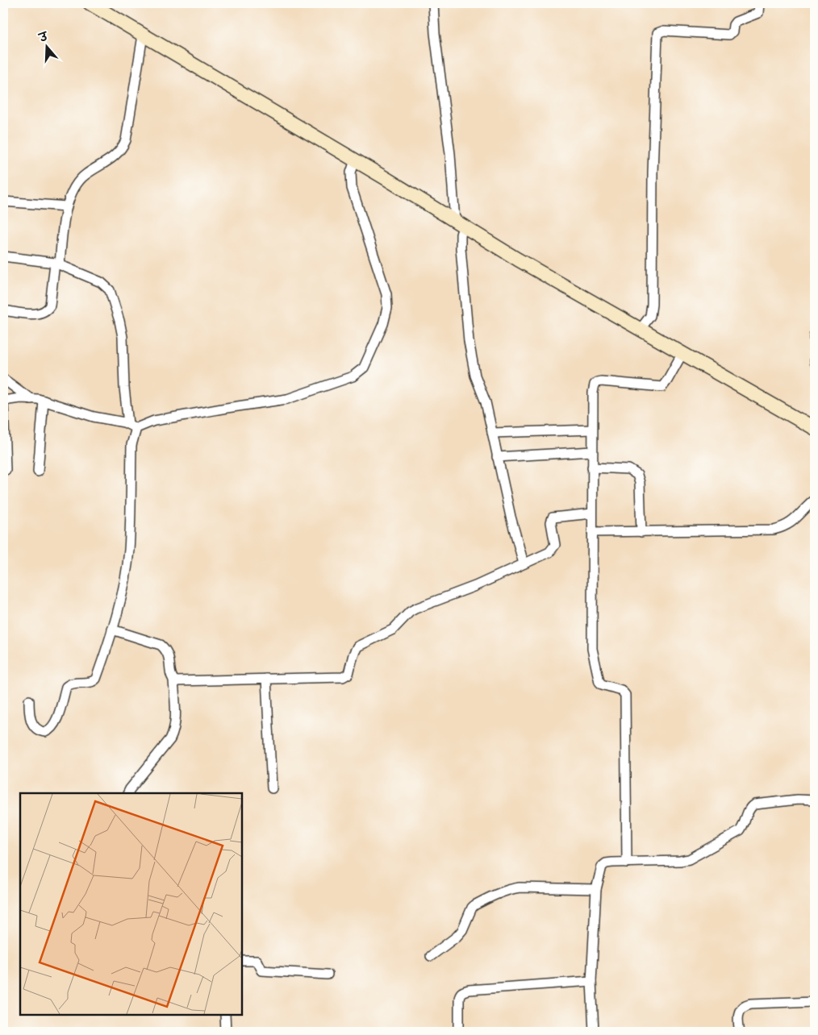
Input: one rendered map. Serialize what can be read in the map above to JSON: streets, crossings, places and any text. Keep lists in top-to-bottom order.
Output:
{
  "north": "top"
}
